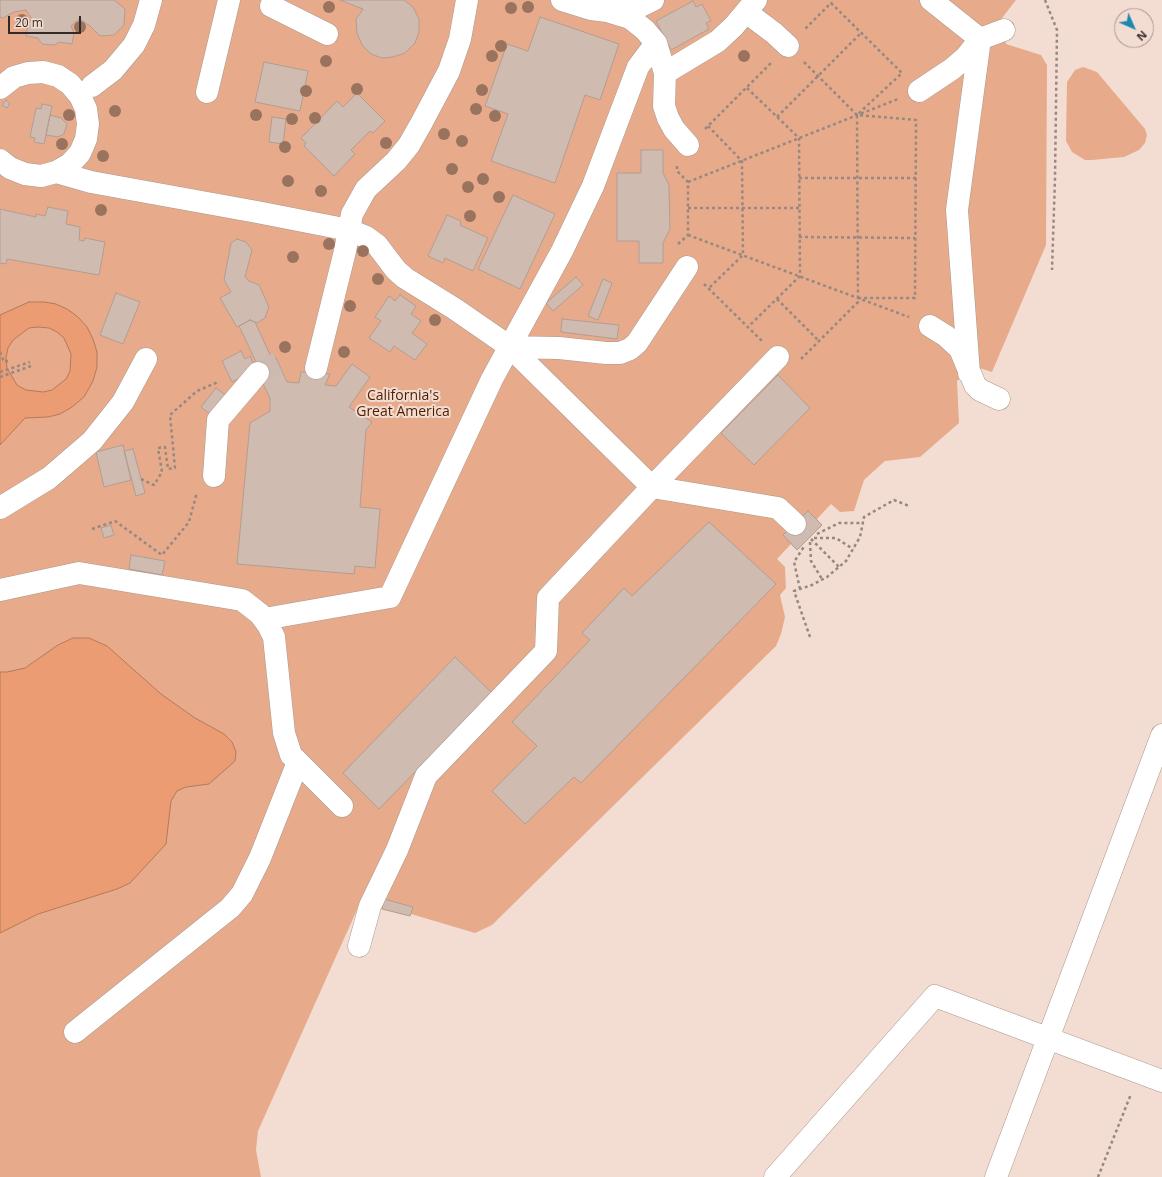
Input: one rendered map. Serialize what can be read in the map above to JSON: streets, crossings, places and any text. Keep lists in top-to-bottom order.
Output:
{
  "parks": ["California's Great America"],
  "scale_bar": "20 m",
  "north": "bottom right"
}
